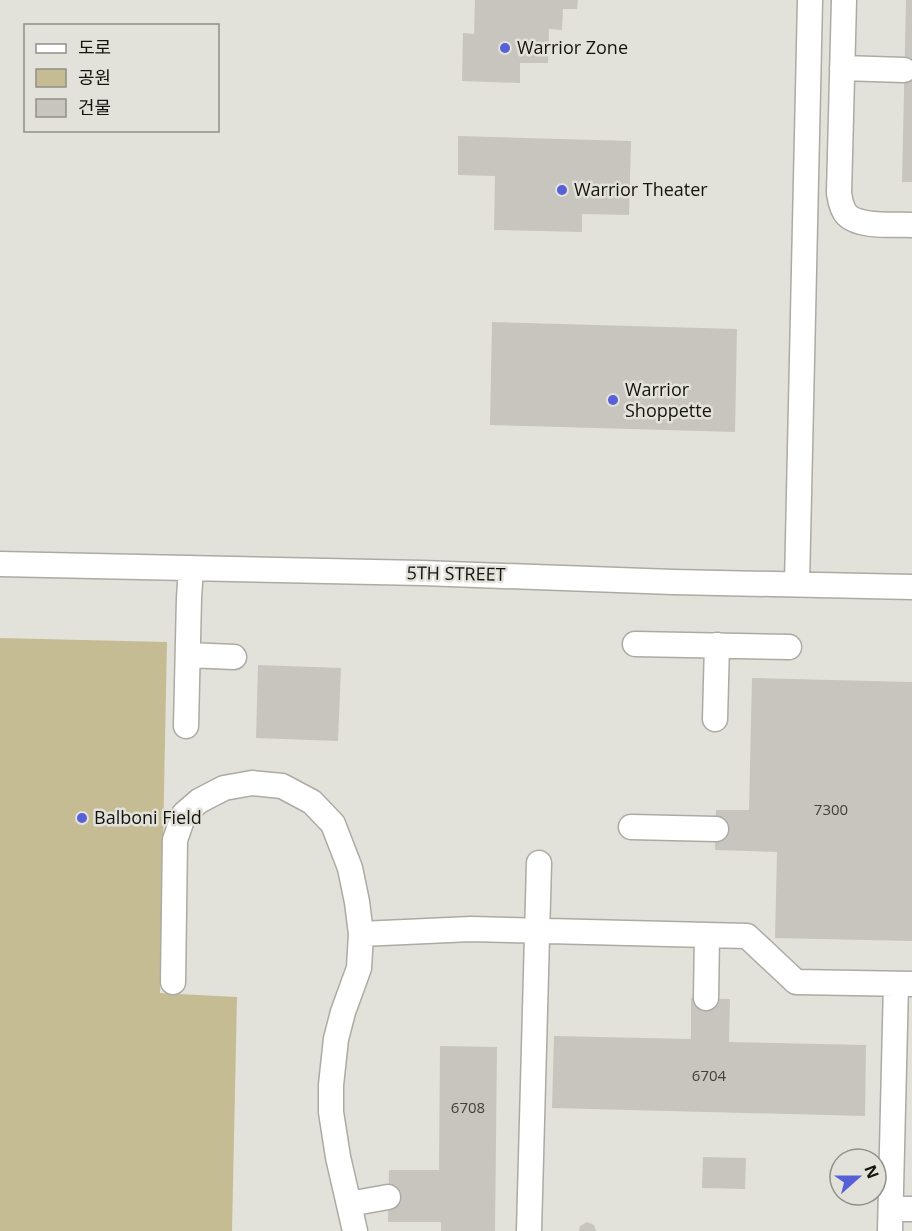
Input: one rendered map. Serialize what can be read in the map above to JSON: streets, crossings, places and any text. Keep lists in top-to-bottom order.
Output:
{
  "streets": {
    "street": ["5TH STREET"]
  },
  "places": [
    "Warrior Zone",
    "Warrior Theater",
    "Warrior Shoppette",
    "Balboni Field"
  ],
  "house_numbers": ["7300", "6704", "6708"],
  "legend": ["도로", "공원", "건물"],
  "north": "right"
}
